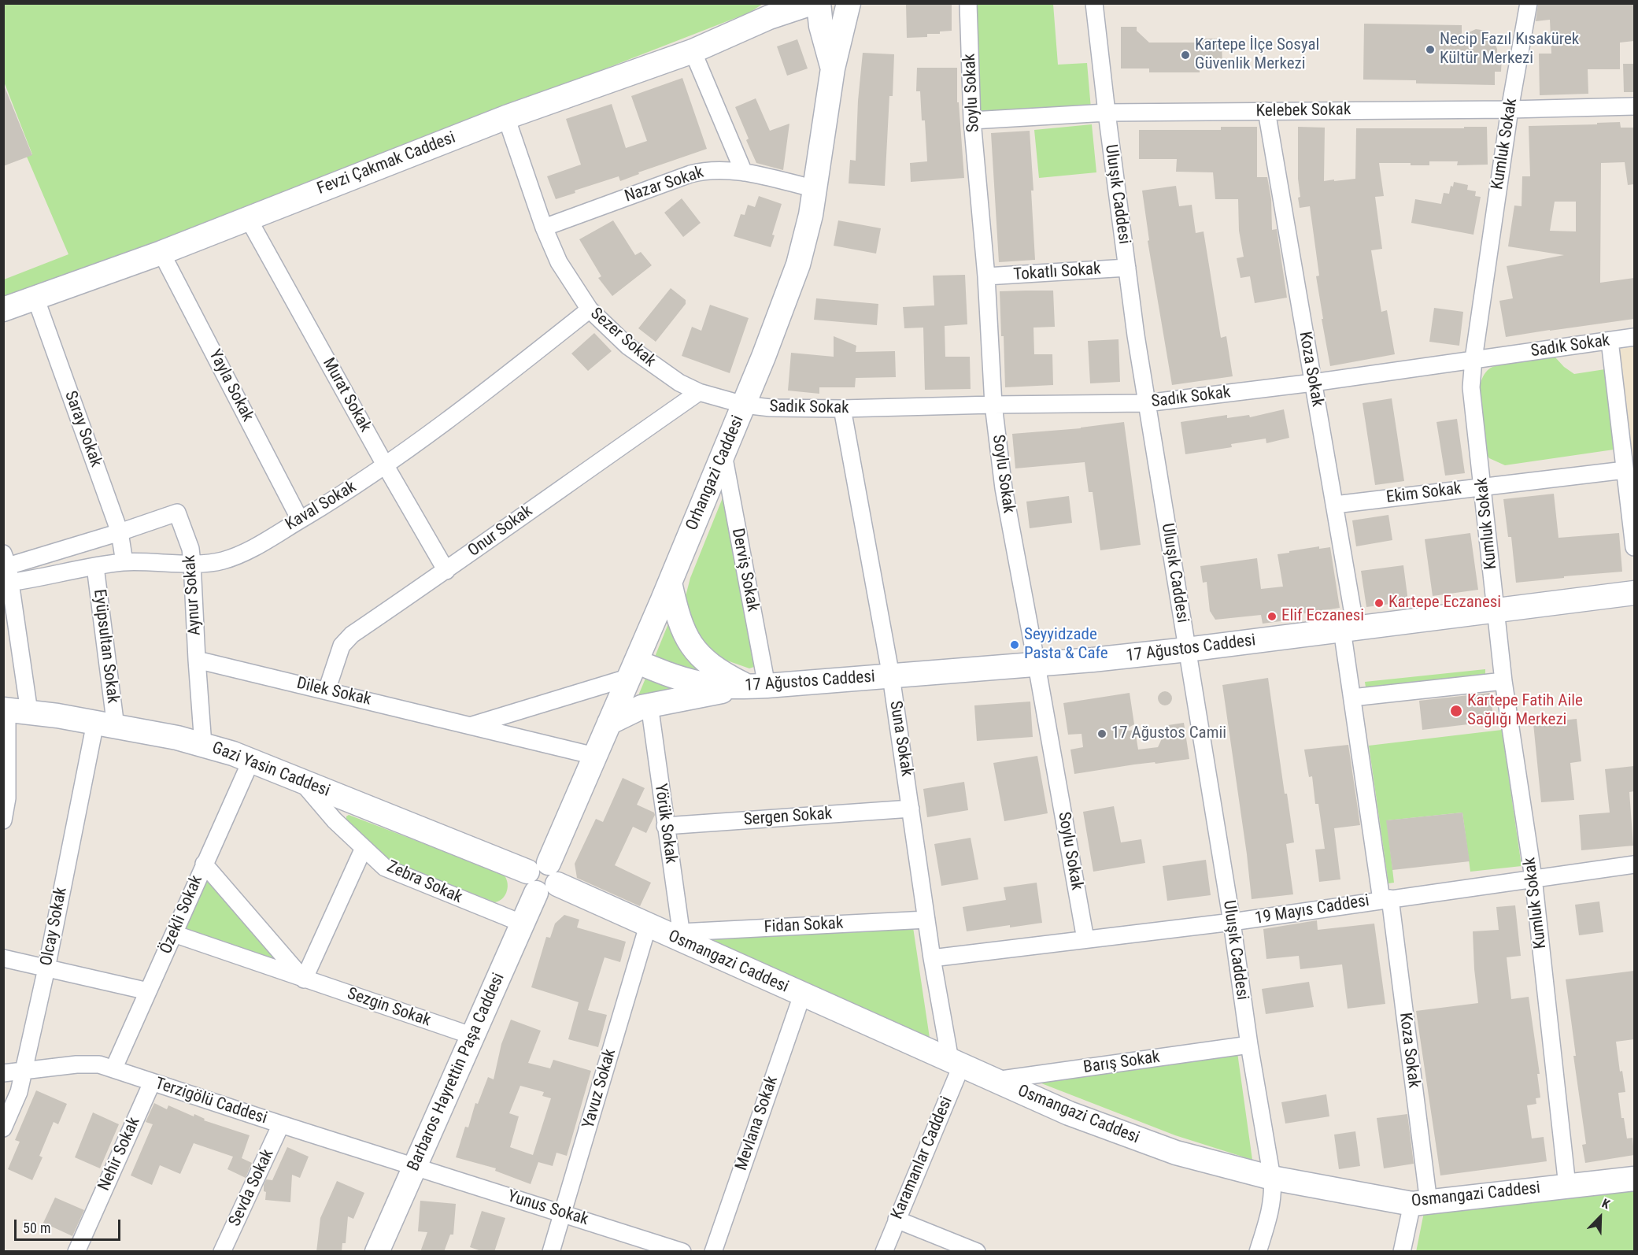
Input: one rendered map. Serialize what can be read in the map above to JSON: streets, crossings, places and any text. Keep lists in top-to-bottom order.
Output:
{
  "streets": {
    "street": [
      "Soylu Sokak",
      "Kelebek Sokak",
      "Kumluk Sokak",
      "Fevzi Çakmak Caddesi",
      "Nazar Sokak",
      "Uluışık Caddesi",
      "Tokatlı Sokak",
      "Sezer Sokak",
      "Sadık Sokak",
      "Koza Sokak",
      "Yayla Sokak",
      "Murat Sokak",
      "Saray Sokak",
      "Orhangazi Caddesi",
      "Ekim Sokak",
      "Kaval Sokak",
      "Onur Sokak",
      "Derviş Sokak",
      "Aynur Sokak",
      "Eyüpsultan Sokak",
      "17 Ağustos Caddesi",
      "Dilek Sokak",
      "Suna Sokak",
      "Gazi Yasin Caddesi",
      "Sergen Sokak",
      "Yörük Sokak",
      "Zebra Sokak",
      "19 Mayıs Caddesi",
      "Özekli Sokak",
      "Fidan Sokak",
      "Olcay Sokak",
      "Osmangazi Caddesi",
      "Sezgin Sokak",
      "Barış Sokak",
      "Barbaros Hayrettin Paşa Caddesi",
      "Yavuz Sokak",
      "Terzigölü Caddesi",
      "Mevlana Sokak",
      "Nehir Sokak",
      "Karamanlar Caddesi",
      "Sevda Sokak",
      "Yunus Sokak"
    ]
  },
  "crossings": [
    ["Soylu Sokak", "Kelebek Sokak"],
    ["Soylu Sokak", "Tokatlı Sokak"],
    ["Soylu Sokak", "Sadık Sokak"],
    ["Soylu Sokak", "17 Ağustos Caddesi"],
    ["Soylu Sokak", "19 Mayıs Caddesi"],
    ["Kelebek Sokak", "Kumluk Sokak"],
    ["Kelebek Sokak", "Uluışık Caddesi"],
    ["Kelebek Sokak", "Koza Sokak"],
    ["Kumluk Sokak", "Sadık Sokak"],
    ["Kumluk Sokak", "Ekim Sokak"],
    ["Kumluk Sokak", "17 Ağustos Caddesi"],
    ["Kumluk Sokak", "19 Mayıs Caddesi"],
    ["Kumluk Sokak", "Osmangazi Caddesi"],
    ["Fevzi Çakmak Caddesi", "Sezer Sokak"],
    ["Fevzi Çakmak Caddesi", "Yayla Sokak"],
    ["Fevzi Çakmak Caddesi", "Murat Sokak"],
    ["Fevzi Çakmak Caddesi", "Saray Sokak"],
    ["Nazar Sokak", "Sezer Sokak"],
    ["Nazar Sokak", "Orhangazi Caddesi"],
    ["Uluışık Caddesi", "Tokatlı Sokak"],
    ["Uluışık Caddesi", "Sadık Sokak"],
    ["Uluışık Caddesi", "17 Ağustos Caddesi"],
    ["Uluışık Caddesi", "19 Mayıs Caddesi"],
    ["Uluışık Caddesi", "Osmangazi Caddesi"],
    ["Uluışık Caddesi", "Barış Sokak"],
    ["Sezer Sokak", "Sadık Sokak"],
    ["Sezer Sokak", "Orhangazi Caddesi"],
    ["Sezer Sokak", "Kaval Sokak"],
    ["Sezer Sokak", "Onur Sokak"],
    ["Sadık Sokak", "Koza Sokak"],
    ["Sadık Sokak", "Orhangazi Caddesi"],
    ["Sadık Sokak", "Suna Sokak"],
    ["Koza Sokak", "Ekim Sokak"],
    ["Koza Sokak", "17 Ağustos Caddesi"],
    ["Koza Sokak", "19 Mayıs Caddesi"],
    ["Koza Sokak", "Osmangazi Caddesi"],
    ["Yayla Sokak", "Kaval Sokak"],
    ["Murat Sokak", "Kaval Sokak"],
    ["Murat Sokak", "Onur Sokak"],
    ["Saray Sokak", "Kaval Sokak"],
    ["Saray Sokak", "Aynur Sokak"],
    ["Orhangazi Caddesi", "Derviş Sokak"],
    ["Orhangazi Caddesi", "17 Ağustos Caddesi"],
    ["Orhangazi Caddesi", "Dilek Sokak"],
    ["Orhangazi Caddesi", "Gazi Yasin Caddesi"],
    ["Orhangazi Caddesi", "Osmangazi Caddesi"],
    ["Orhangazi Caddesi", "Barbaros Hayrettin Paşa Caddesi"],
    ["Kaval Sokak", "Aynur Sokak"],
    ["Kaval Sokak", "Eyüpsultan Sokak"],
    ["Onur Sokak", "Dilek Sokak"],
    ["Derviş Sokak", "17 Ağustos Caddesi"],
    ["Aynur Sokak", "Dilek Sokak"],
    ["Aynur Sokak", "Gazi Yasin Caddesi"],
    ["Eyüpsultan Sokak", "Gazi Yasin Caddesi"],
    ["Eyüpsultan Sokak", "Olcay Sokak"],
    ["17 Ağustos Caddesi", "Suna Sokak"],
    ["Suna Sokak", "Sergen Sokak"],
    ["Suna Sokak", "19 Mayıs Caddesi"],
    ["Suna Sokak", "Fidan Sokak"],
    ["Suna Sokak", "Osmangazi Caddesi"],
    ["Suna Sokak", "Karamanlar Caddesi"],
    ["Gazi Yasin Caddesi", "Zebra Sokak"],
    ["Gazi Yasin Caddesi", "Özekli Sokak"],
    ["Gazi Yasin Caddesi", "Olcay Sokak"],
    ["Gazi Yasin Caddesi", "Osmangazi Caddesi"],
    ["Gazi Yasin Caddesi", "Barbaros Hayrettin Paşa Caddesi"],
    ["Sergen Sokak", "Yörük Sokak"],
    ["Yörük Sokak", "Fidan Sokak"],
    ["Yörük Sokak", "Osmangazi Caddesi"],
    ["Zebra Sokak", "Barbaros Hayrettin Paşa Caddesi"],
    ["Özekli Sokak", "Sezgin Sokak"],
    ["Özekli Sokak", "Terzigölü Caddesi"],
    ["Fidan Sokak", "Osmangazi Caddesi"],
    ["Olcay Sokak", "Terzigölü Caddesi"],
    ["Osmangazi Caddesi", "Barış Sokak"],
    ["Osmangazi Caddesi", "Barbaros Hayrettin Paşa Caddesi"],
    ["Osmangazi Caddesi", "Yavuz Sokak"],
    ["Osmangazi Caddesi", "Mevlana Sokak"],
    ["Osmangazi Caddesi", "Karamanlar Caddesi"],
    ["Sezgin Sokak", "Barbaros Hayrettin Paşa Caddesi"],
    ["Barbaros Hayrettin Paşa Caddesi", "Terzigölü Caddesi"],
    ["Barbaros Hayrettin Paşa Caddesi", "Yunus Sokak"],
    ["Yavuz Sokak", "Yunus Sokak"],
    ["Terzigölü Caddesi", "Nehir Sokak"],
    ["Terzigölü Caddesi", "Sevda Sokak"],
    ["Terzigölü Caddesi", "Yunus Sokak"]
  ],
  "places": [
    "Necip Fazıl Kısakürek Kültür Merkezi",
    "Kartepe İlçe Sosyal Güvenlik Merkezi",
    "Kartepe Eczanesi",
    "Elif Eczanesi",
    "Seyyidzade Pasta & Cafe",
    "Kartepe Fatih Aile Sağlığı Merkezi",
    "17 Ağustos Camii"
  ],
  "scale_bar": "50 m",
  "north": "top right"
}
